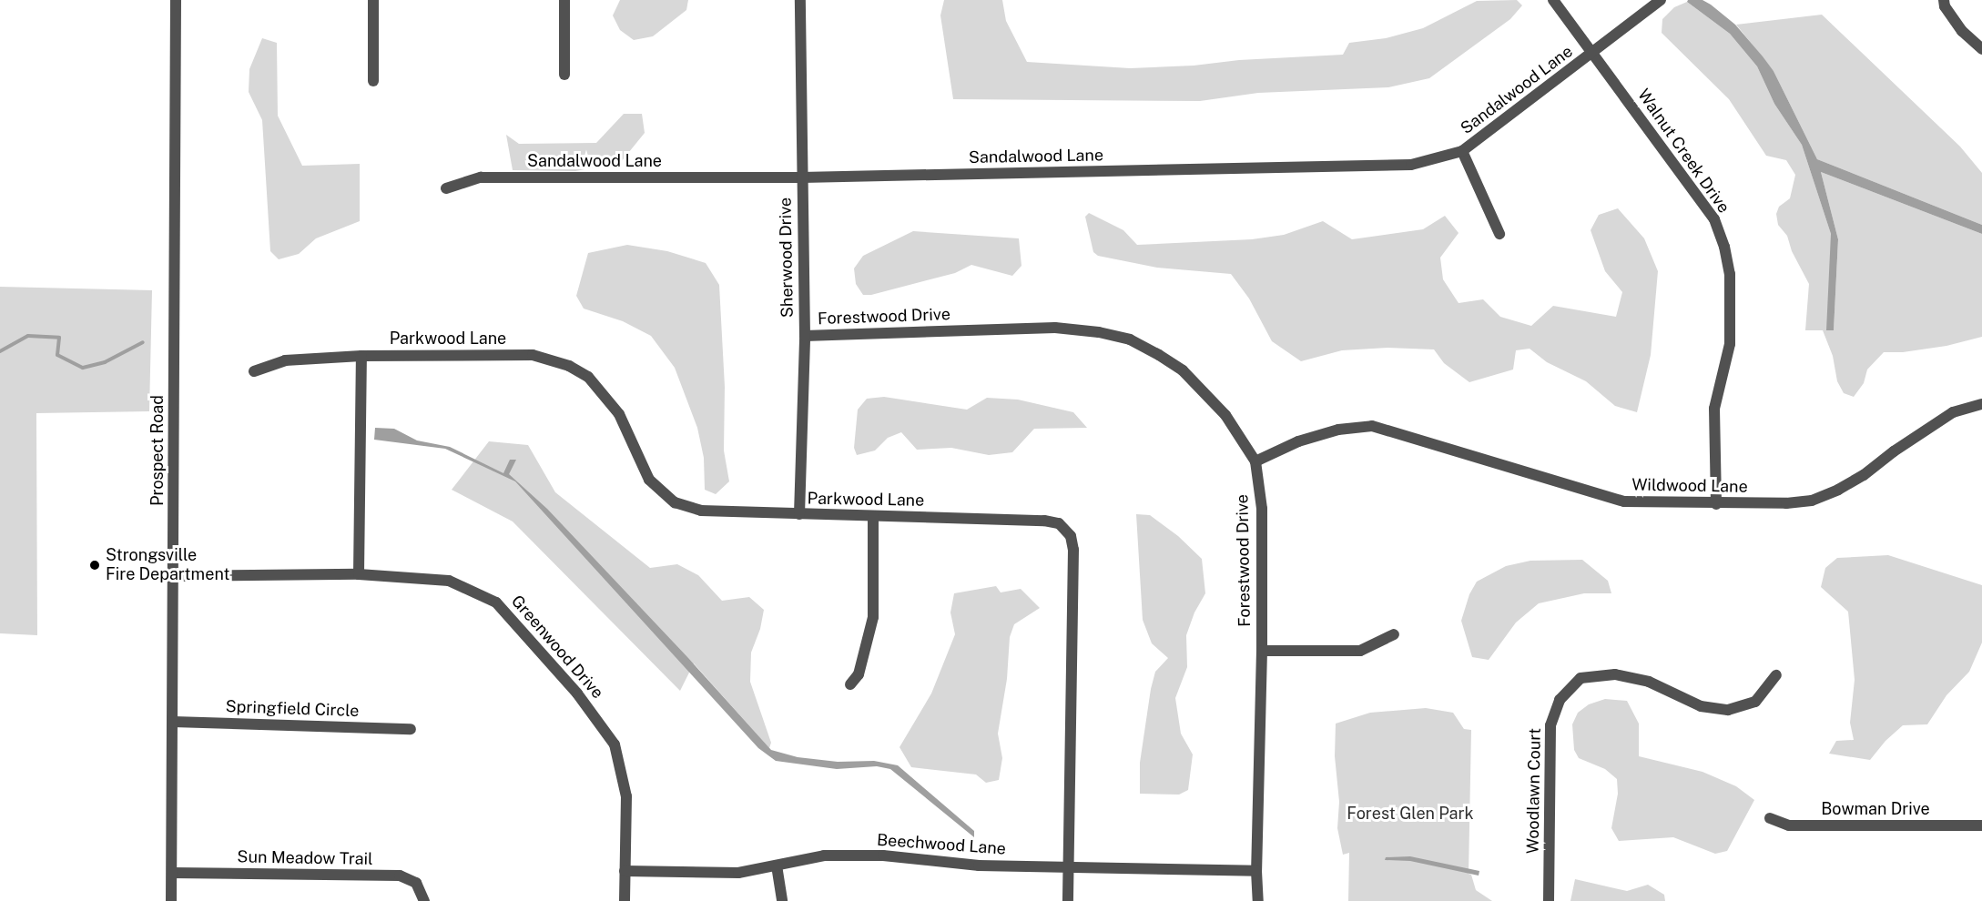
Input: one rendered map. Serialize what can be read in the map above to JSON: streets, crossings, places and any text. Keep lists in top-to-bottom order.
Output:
{
  "streets": {
    "street": [
      "Sandalwood Lane",
      "Walnut Creek Drive",
      "Sherwood Drive",
      "Forestwood Drive",
      "Parkwood Lane",
      "Prospect Road",
      "Wildwood Lane",
      "Greenwood Drive",
      "Springfield Circle",
      "Woodlawn Court",
      "Bowman Drive",
      "Beechwood Lane",
      "Sun Meadow Trail"
    ]
  },
  "crossings": [
    ["Sandalwood Lane", "Walnut Creek Drive"],
    ["Sandalwood Lane", "Sherwood Drive"],
    ["Walnut Creek Drive", "Wildwood Lane"],
    ["Sherwood Drive", "Forestwood Drive"],
    ["Sherwood Drive", "Parkwood Lane"],
    ["Forestwood Drive", "Wildwood Lane"],
    ["Forestwood Drive", "Beechwood Lane"],
    ["Parkwood Lane", "Beechwood Lane"],
    ["Prospect Road", "Greenwood Drive"],
    ["Prospect Road", "Springfield Circle"],
    ["Prospect Road", "Sun Meadow Trail"],
    ["Greenwood Drive", "Beechwood Lane"]
  ],
  "parks": ["Forest Glen Park"],
  "places": ["Strongsville Fire Department"]
}
